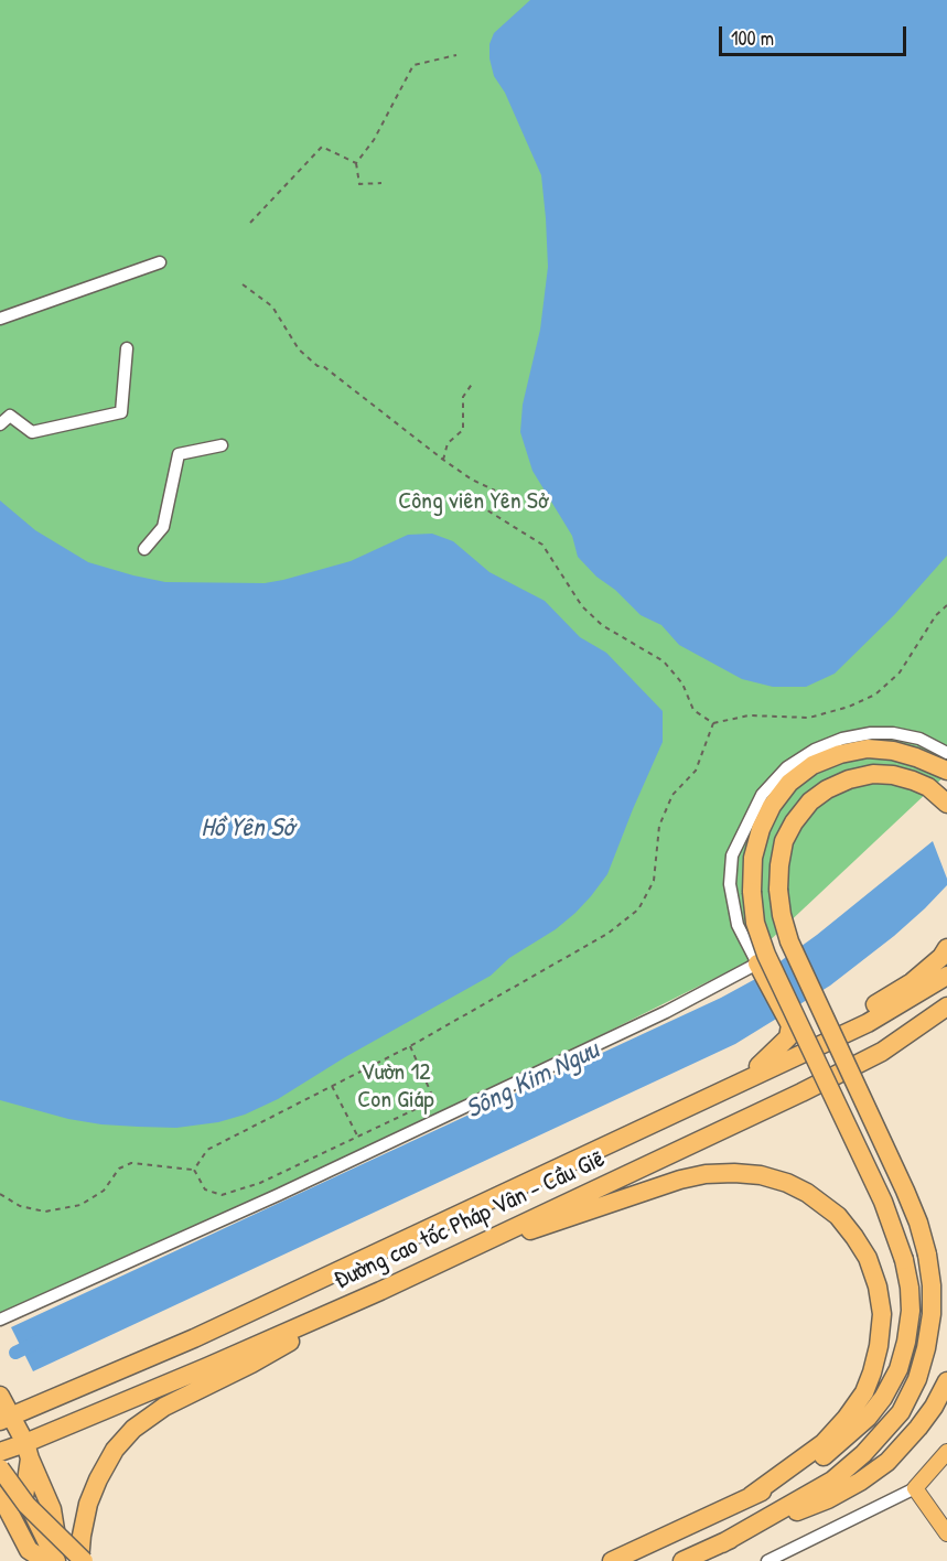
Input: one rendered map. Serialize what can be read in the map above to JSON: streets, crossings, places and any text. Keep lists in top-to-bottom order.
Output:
{
  "streets": {
    "highway": ["Đường cao tốc Pháp Vân - Cầu Giẽ"]
  },
  "water": ["Hồ Yên Sở", "Sông Kim Ngưu"],
  "parks": ["Công viên Yên Sở", "Vườn 12 Con Giáp"],
  "scale_bar": "100 m"
}
